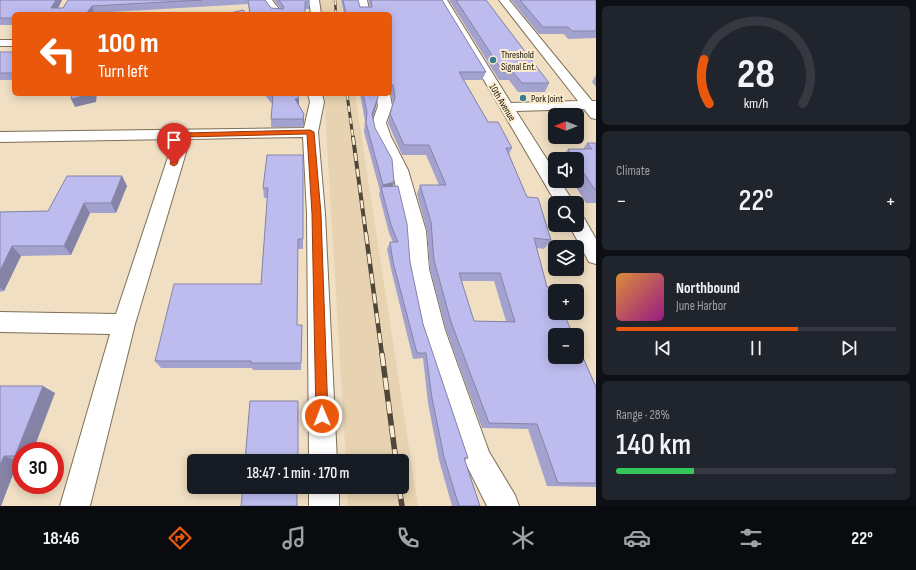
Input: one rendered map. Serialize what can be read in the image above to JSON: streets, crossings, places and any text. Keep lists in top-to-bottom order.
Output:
{
  "streets": {
    "street": ["10th Avenue"]
  },
  "places": ["Threshold Signal Ent.", "Pork Joint"],
  "north": "left",
  "page": {
    "turn": ["100 m", "Turn left"],
    "map_buttons": ["+", "−"],
    "tile": [
      "Climate",
      ["Range · 28%", "140 km"]
    ],
    "heat": ["−", "22°", "+"],
    "song": ["Northbound", "June Harbor"],
    "limit": "30",
    "trip": "18:47 · 1 min · 170 m",
    "tabs": ["18:46", "22°"],
    "gauge": ["28", "km/h"]
  }
}
